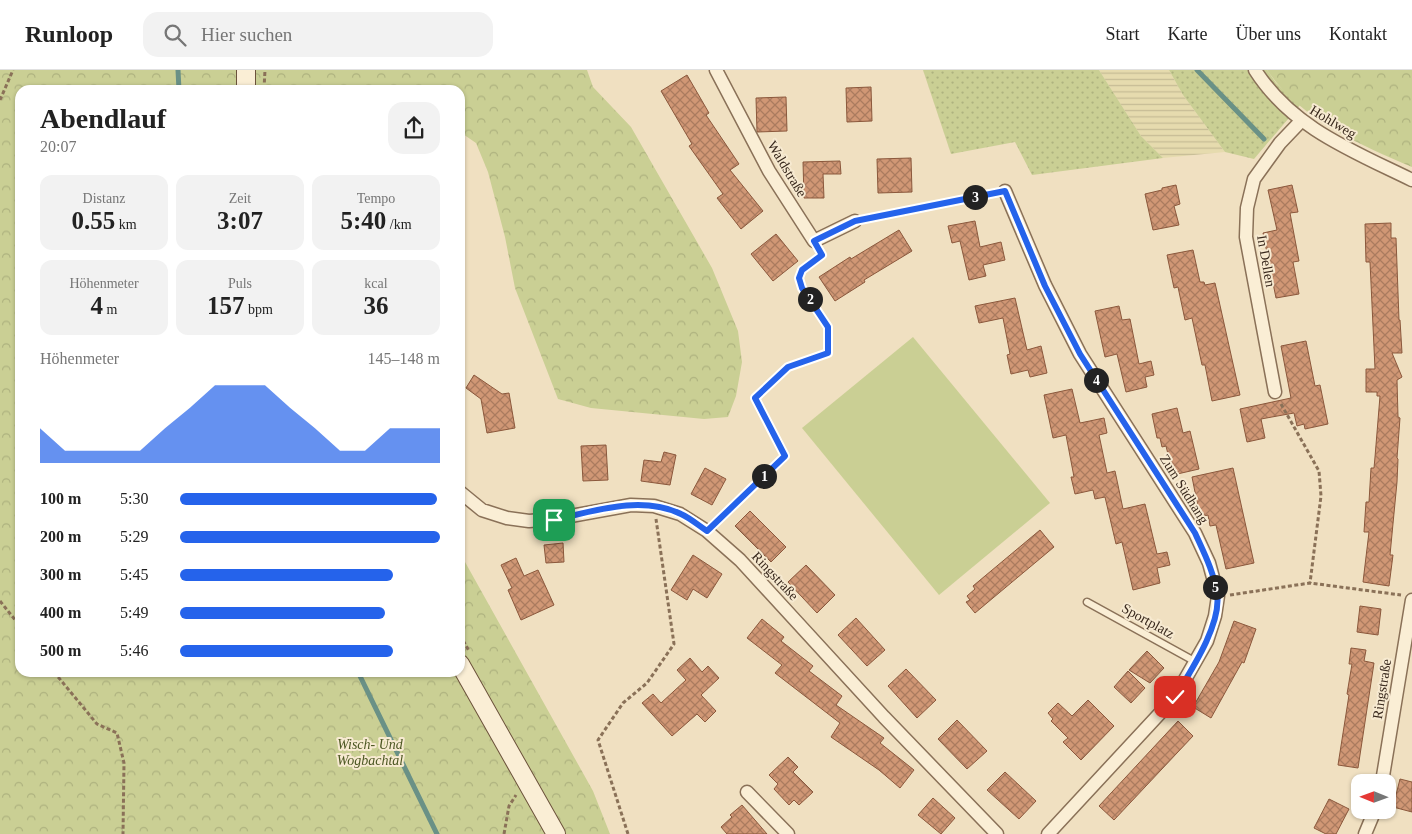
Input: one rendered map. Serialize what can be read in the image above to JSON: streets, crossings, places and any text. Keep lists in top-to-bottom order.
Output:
{
  "streets": {
    "street": [
      "Hohlweg",
      "Waldstraße",
      "In Dellen",
      "Zum Südhang",
      "Ringstraße"
    ],
    "lane": ["Sportplatz"]
  },
  "crossings": [
    ["Hohlweg", "In Dellen"],
    ["Zum Südhang", "Sportplatz"]
  ],
  "parks": ["Wisch- Und Wogbachtal"],
  "north": "left",
  "page": {
    "header": "Runloop",
    "search": "Hier suchen",
    "nav": [
      "Start",
      "Karte",
      "Über uns",
      "Kontakt"
    ],
    "heading": ["Abendlauf", "20:07"],
    "stats": [
      ["Distanz", "0.55 km"],
      ["Zeit", "3:07"],
      ["Tempo", "5:40 /km"],
      ["Höhenmeter", "4 m"],
      ["Puls", "157 bpm"],
      ["kcal", "36"]
    ],
    "pins": [
      "3",
      "2",
      "4",
      "1",
      "5"
    ],
    "chart": ["Höhenmeter", "145–148 m"],
    "list": [
      {
        "name": "100 m",
        "note": "5:30"
      },
      {
        "name": "200 m",
        "note": "5:29"
      },
      {
        "name": "300 m",
        "note": "5:45"
      },
      {
        "name": "400 m",
        "note": "5:49"
      },
      {
        "name": "500 m",
        "note": "5:46"
      }
    ]
  }
}
